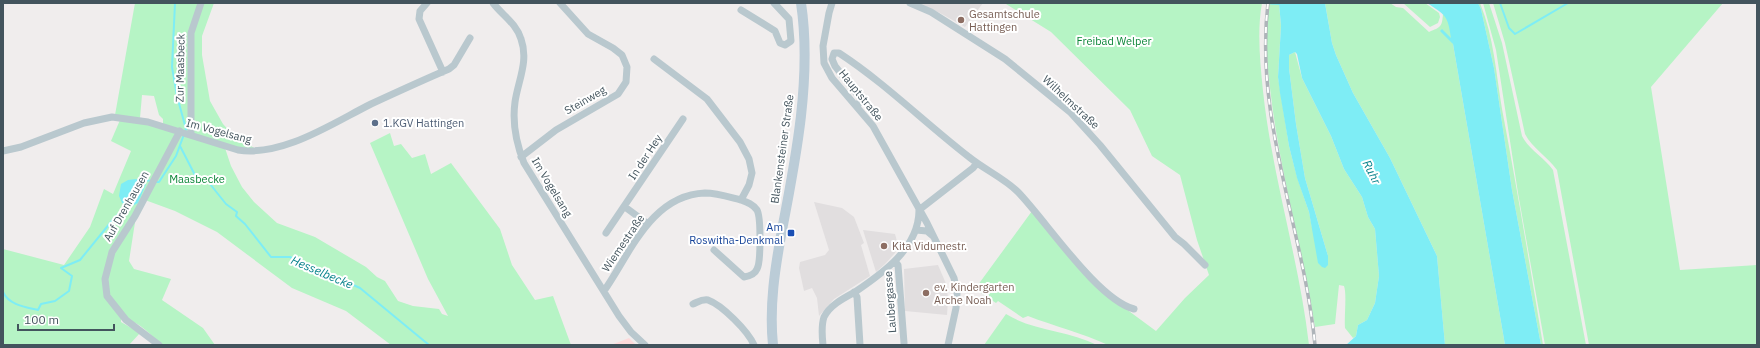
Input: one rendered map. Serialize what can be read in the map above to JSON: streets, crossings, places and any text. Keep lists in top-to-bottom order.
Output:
{
  "streets": {
    "main road": ["Blankensteiner Straße"],
    "street": [
      "Zur Maasbeck",
      "Hauptstraße",
      "Steinweg",
      "Wilhelmstraße",
      "Im Vogelsang",
      "In der Hey",
      "Auf Drenhausen",
      "Wiemestraße",
      "Laubergasse"
    ]
  },
  "crossings": [
    ["Zur Maasbeck", "Im Vogelsang"],
    ["Zur Maasbeck", "Auf Drenhausen"],
    ["Steinweg", "Im Vogelsang"],
    ["Im Vogelsang", "Auf Drenhausen"],
    ["Im Vogelsang", "Wiemestraße"]
  ],
  "water": ["Ruhr", "Hesselbecke"],
  "parks": ["Freibad Welper", "Maasbecke"],
  "places": {
    "other": [
      "Gesamtschule Hattingen",
      "1.KGV Hattingen",
      "Kita Vidumestr.",
      "ev. Kindergarten Arche Noah"
    ],
    "transit": ["Am Roswitha-Denkmal"]
  },
  "scale_bar": "100 m"
}
